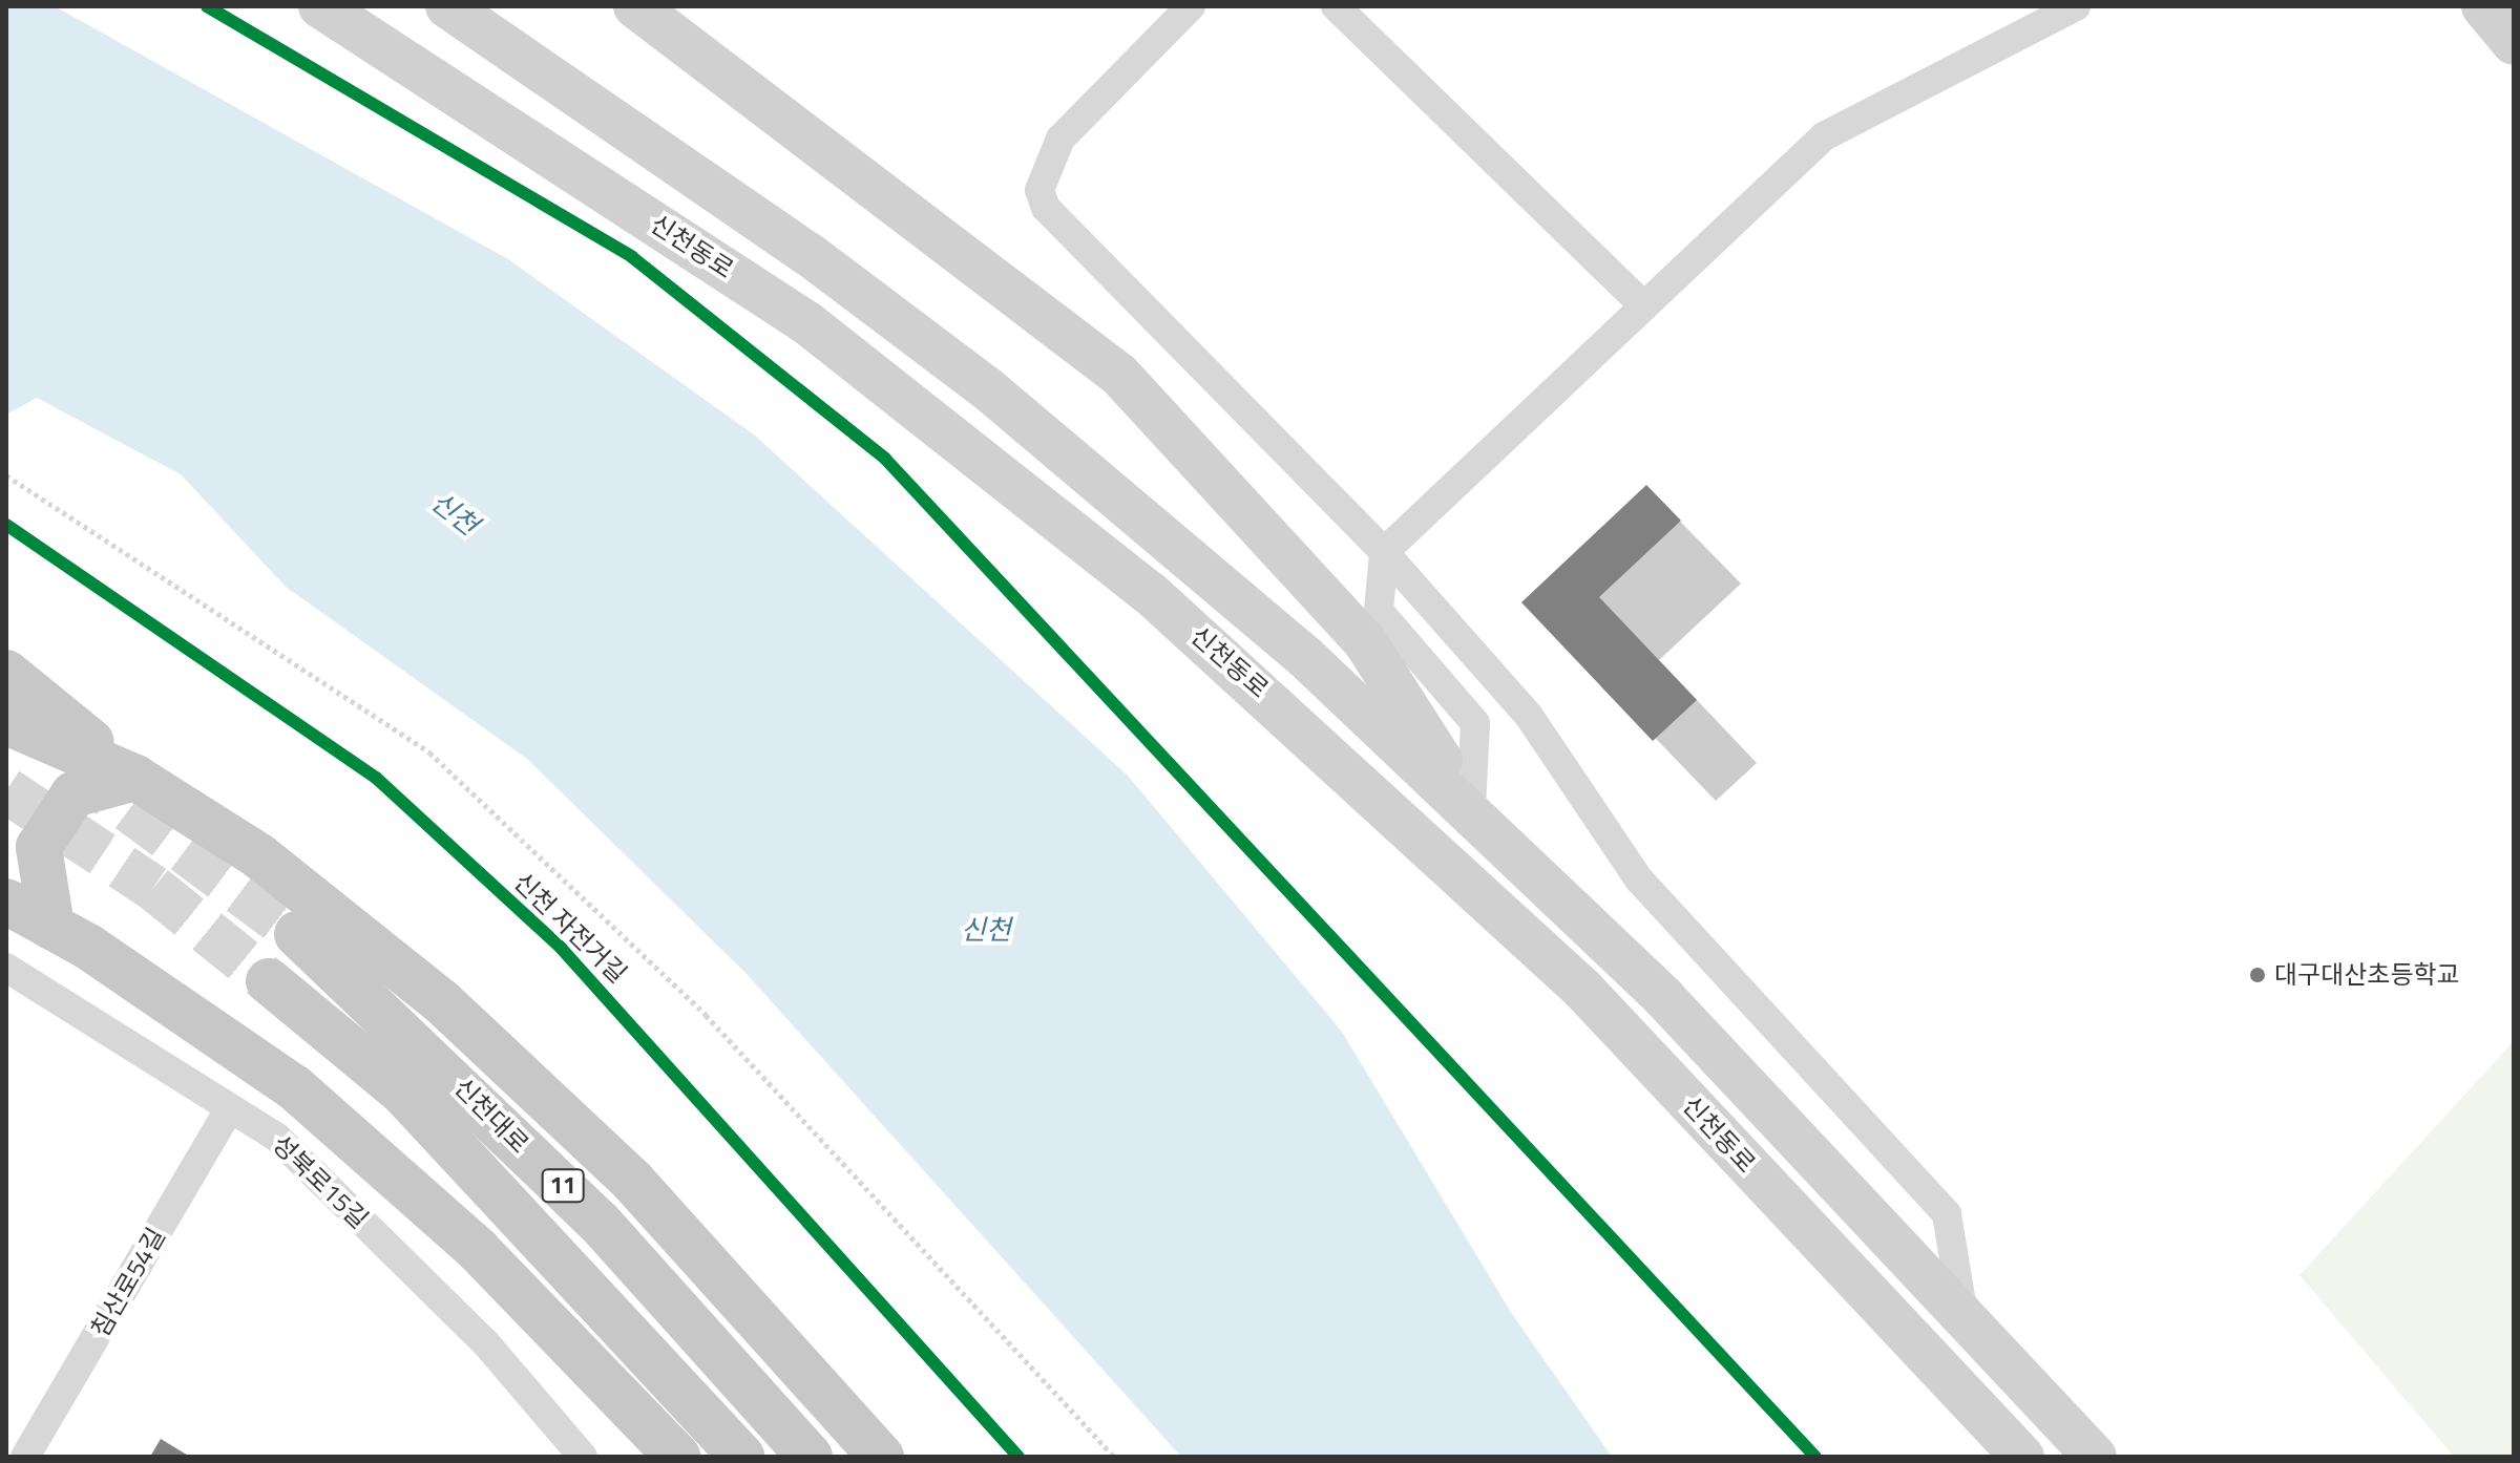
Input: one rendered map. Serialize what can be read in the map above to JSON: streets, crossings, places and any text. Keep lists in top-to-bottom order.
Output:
{
  "streets": {
    "highway": ["신천대로", "11"],
    "main road": ["신천동로"],
    "street": ["성북로15길", "침산로54길"],
    "cycle path": ["신천 자전거길"]
  },
  "crossings": [
    ["성북로15길", "침산로54길"]
  ],
  "water": ["신천"],
  "places": ["대구대산초등학교"]
}
